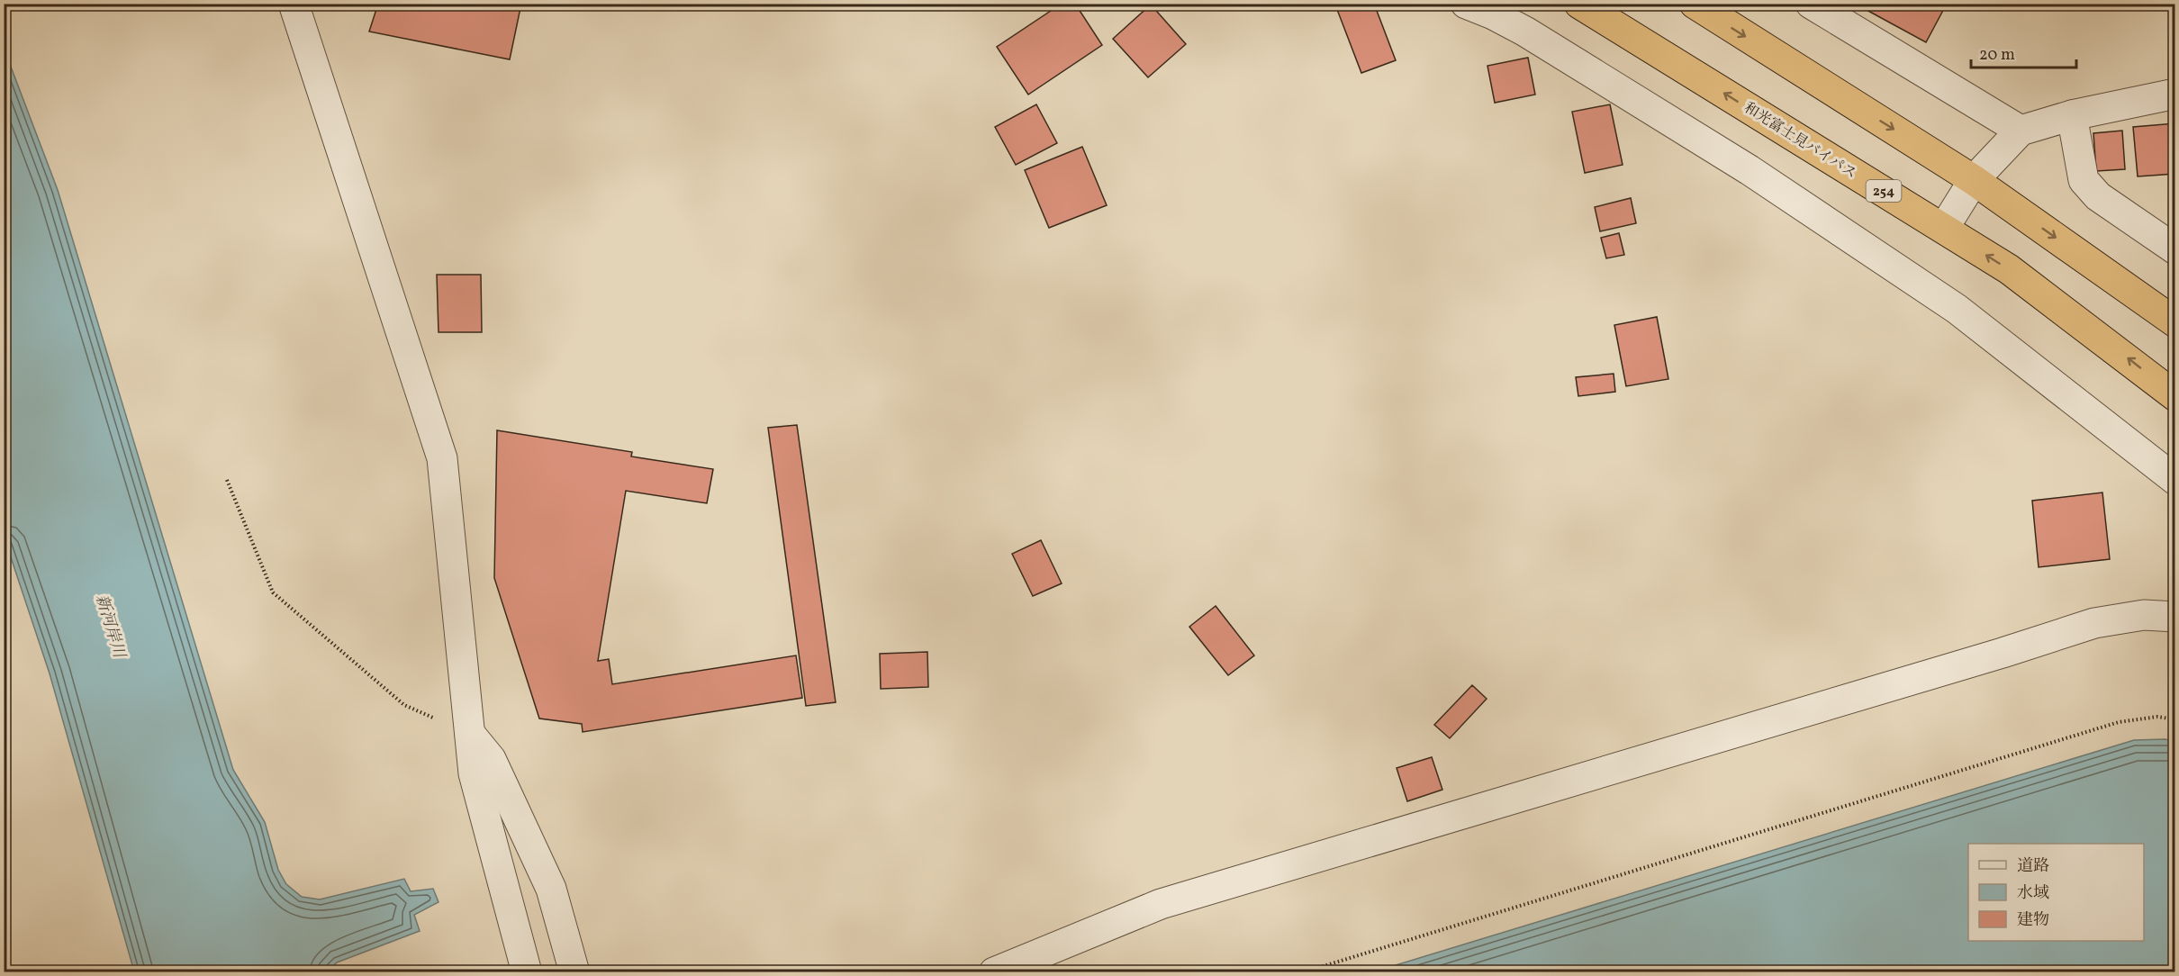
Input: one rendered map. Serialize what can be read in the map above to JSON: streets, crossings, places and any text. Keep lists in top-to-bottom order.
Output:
{
  "streets": {
    "highway": ["和光富士見バイパス", "254"]
  },
  "water": ["新河岸川"],
  "legend": ["道路", "水域", "建物"],
  "scale_bar": "20 m"
}
